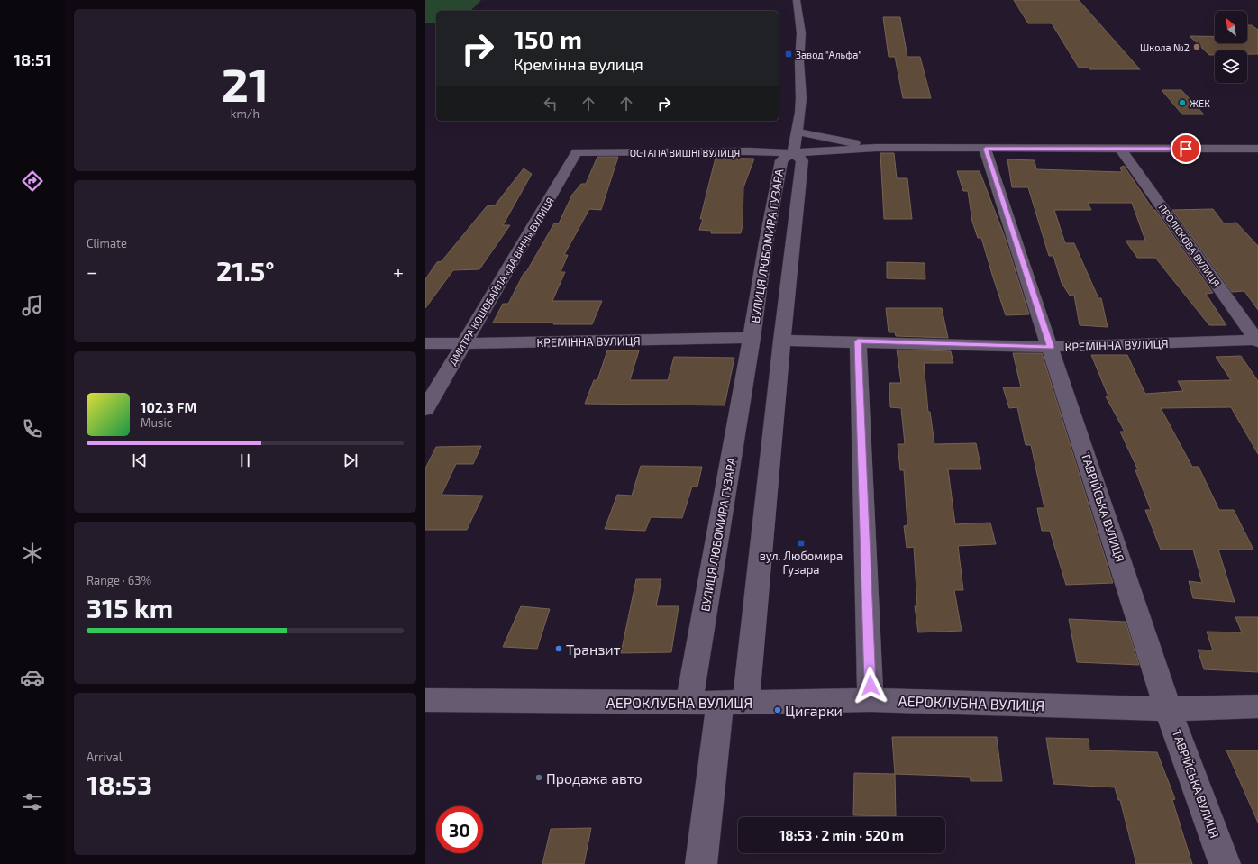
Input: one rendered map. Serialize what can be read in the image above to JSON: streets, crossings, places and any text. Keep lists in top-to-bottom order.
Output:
{
  "streets": {
    "street": [
      "ОСТАПА ВИШНІ ВУЛИЦЯ",
      "ПРОЛІСКОВА ВУЛИЦЯ",
      "ВУЛИЦЯ ЛЮБОМИРА ГУЗАРА",
      "ДМИТРА КОЦЮБАЙЛА «ДА ВІНЧІ» ВУЛИЦЯ",
      "КРЕМІННА ВУЛИЦЯ",
      "ТАВРІЙСЬКА ВУЛИЦЯ",
      "АЕРОКЛУБНА ВУЛИЦЯ"
    ]
  },
  "crossings": [
    ["ОСТАПА ВИШНІ ВУЛИЦЯ", "ВУЛИЦЯ ЛЮБОМИРА ГУЗАРА"],
    ["ОСТАПА ВИШНІ ВУЛИЦЯ", "ДМИТРА КОЦЮБАЙЛА «ДА ВІНЧІ» ВУЛИЦЯ"],
    ["ПРОЛІСКОВА ВУЛИЦЯ", "КРЕМІННА ВУЛИЦЯ"],
    ["ВУЛИЦЯ ЛЮБОМИРА ГУЗАРА", "КРЕМІННА ВУЛИЦЯ"],
    ["ВУЛИЦЯ ЛЮБОМИРА ГУЗАРА", "АЕРОКЛУБНА ВУЛИЦЯ"],
    ["ДМИТРА КОЦЮБАЙЛА «ДА ВІНЧІ» ВУЛИЦЯ", "КРЕМІННА ВУЛИЦЯ"],
    ["КРЕМІННА ВУЛИЦЯ", "ТАВРІЙСЬКА ВУЛИЦЯ"],
    ["ТАВРІЙСЬКА ВУЛИЦЯ", "АЕРОКЛУБНА ВУЛИЦЯ"]
  ],
  "places": {
    "other": [
      "Школа №2",
      "ЖЕК",
      "Транзит",
      "Цигарки",
      "Продажа авто"
    ],
    "transit": ["Завод \"Альфа\"", "вул. Любомира Гузара"]
  },
  "north": "top left",
  "page": {
    "tabs": "18:51",
    "tile": [
      ["21", "km/h"],
      "Climate",
      ["Range · 63%", "315 km"],
      ["Arrival", "18:53"]
    ],
    "turn": ["150 m", "Кремінна вулиця"],
    "heat": ["−", "21.5°", "+"],
    "song": ["102.3 FM", "Music"],
    "limit": "30",
    "trip": "18:53 · 2 min · 520 m"
  }
}
